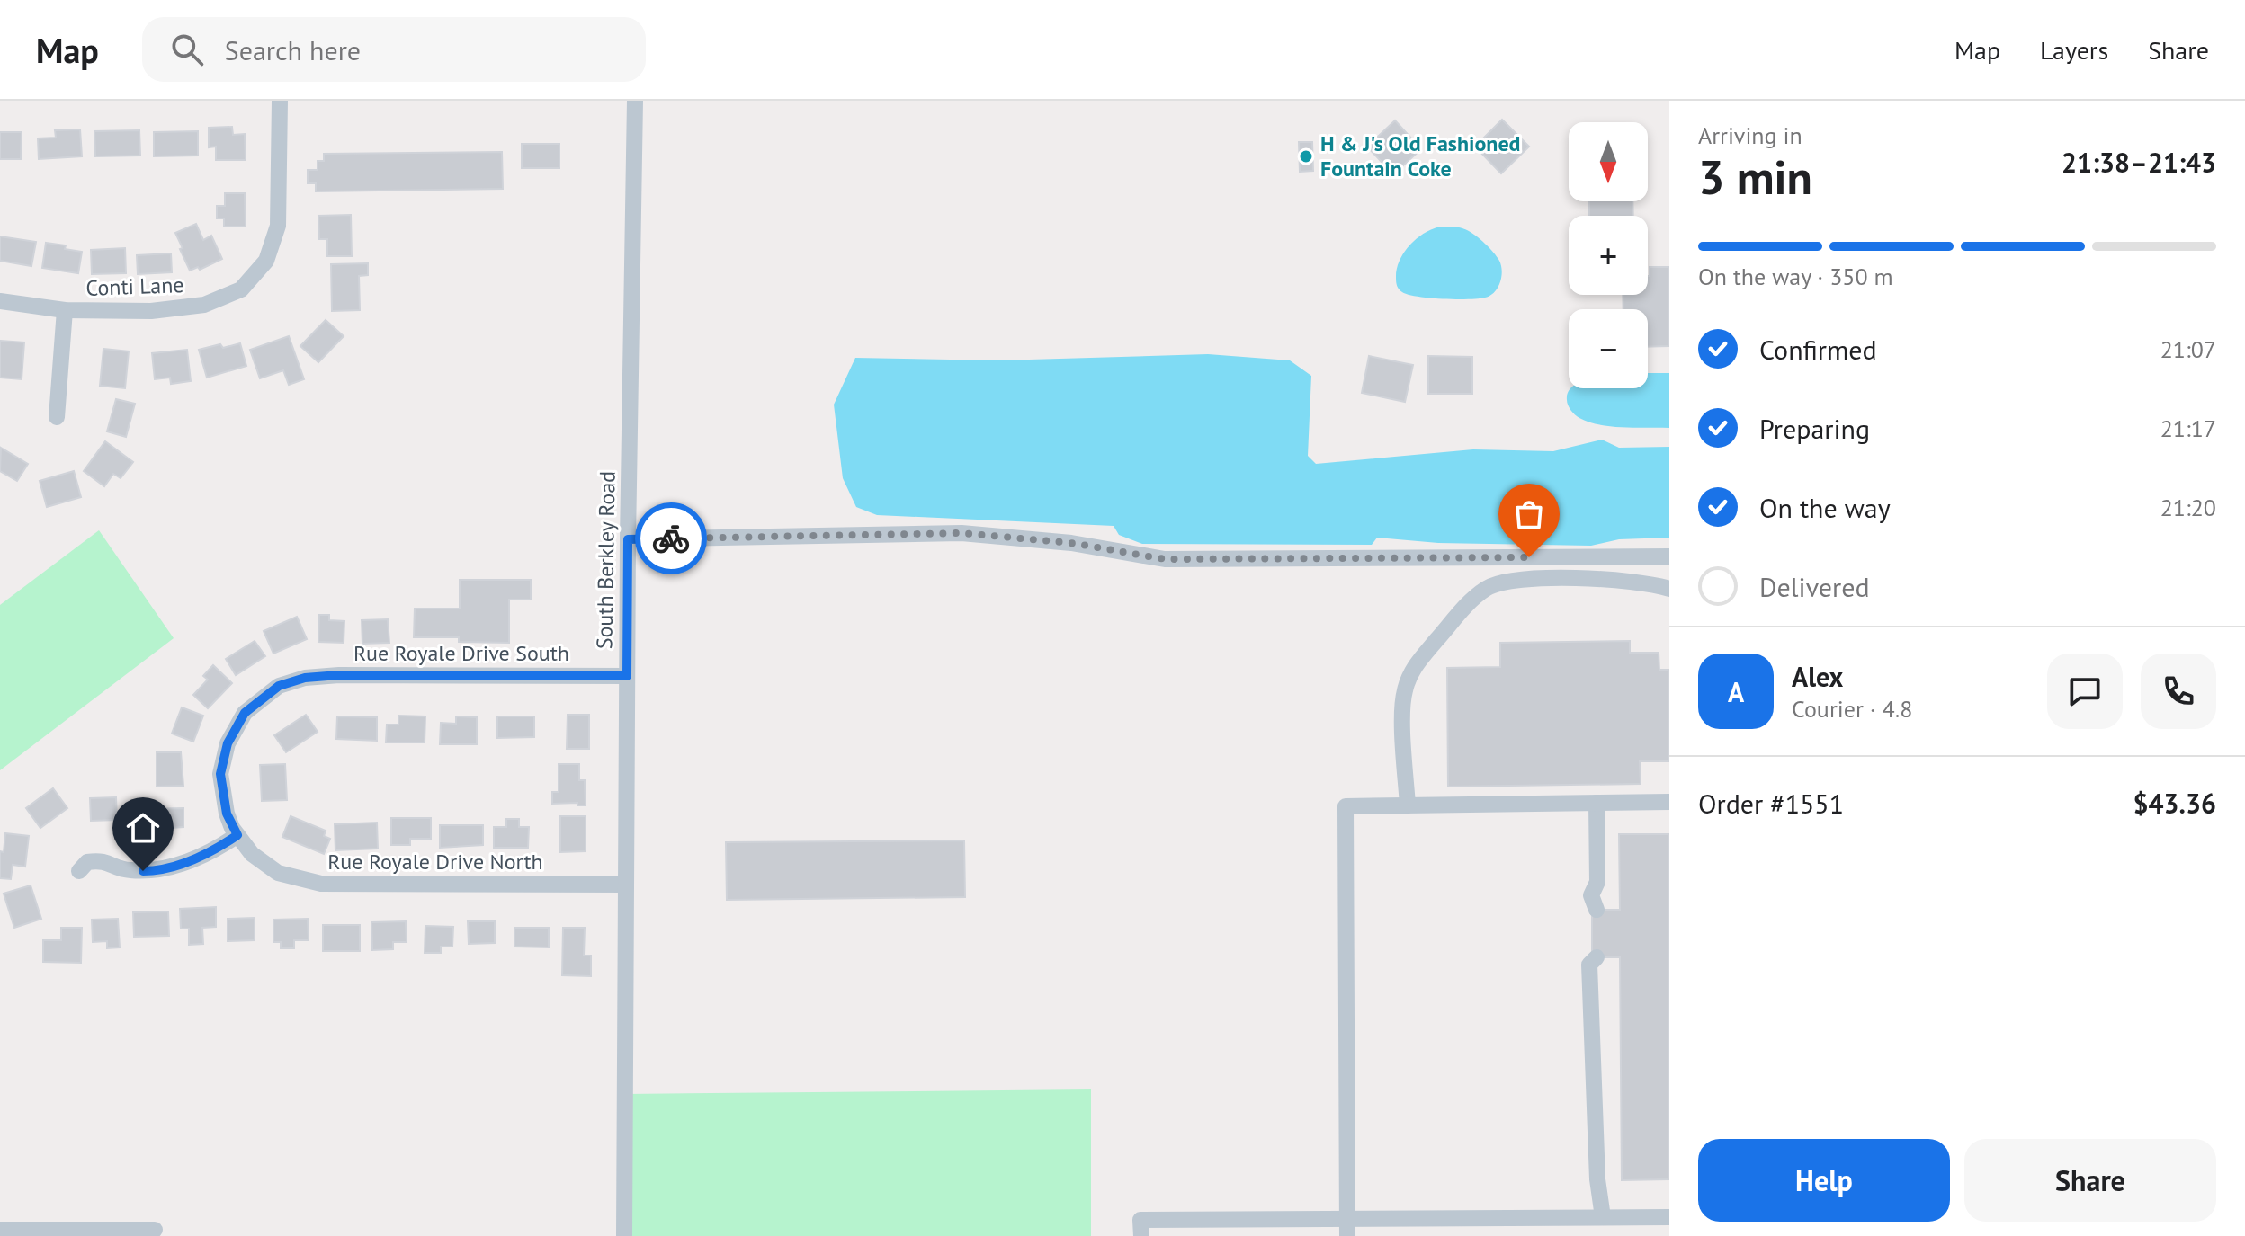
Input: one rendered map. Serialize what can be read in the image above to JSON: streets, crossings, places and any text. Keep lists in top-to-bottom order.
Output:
{
  "streets": {
    "street": [
      "Conti Lane",
      "South Berkley Road",
      "Rue Royale Drive South",
      "Rue Royale Drive North"
    ]
  },
  "crossings": [
    ["South Berkley Road", "Rue Royale Drive South"],
    ["South Berkley Road", "Rue Royale Drive North"],
    ["Rue Royale Drive South", "Rue Royale Drive North"]
  ],
  "places": ["H & J's Old Fashioned Fountain Coke"],
  "north": "bottom",
  "page": {
    "header": "Map",
    "search": "Search here",
    "nav": ["Map", "Layers", "Share"],
    "heading": ["3 min", "Arriving in", "21:38–21:43"],
    "panel": [
      "Alex",
      "Courier · 4.8",
      "Order #1551",
      "$43.36"
    ],
    "map_buttons": ["+", "−"],
    "bar": "On the way · 350 m",
    "list": [
      ["Confirmed", "21:07"],
      ["Preparing", "21:17"],
      ["On the way", "21:20"],
      "Delivered"
    ],
    "round": "A",
    "buttons": ["Help", "Share"]
  }
}
